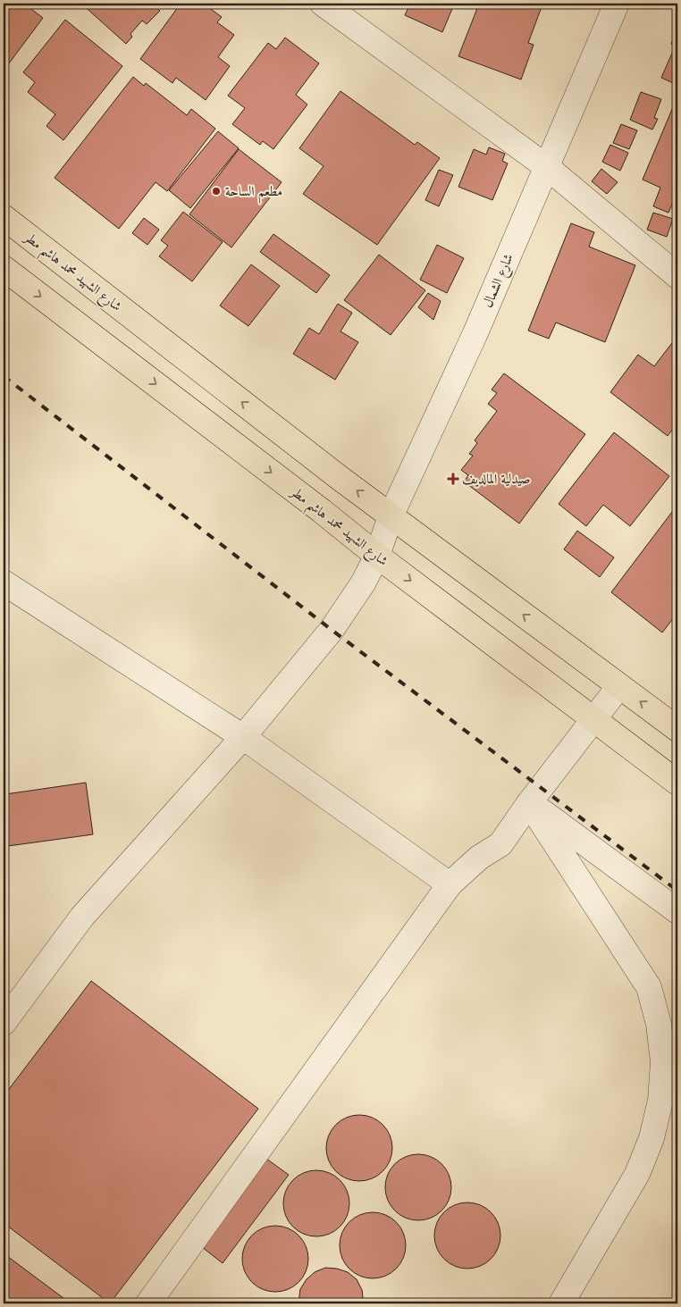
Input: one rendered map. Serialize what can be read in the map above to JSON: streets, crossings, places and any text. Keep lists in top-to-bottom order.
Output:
{
  "streets": {
    "main road": ["شارع الشهيد محمد هاشم مطر"],
    "street": ["شارع الشمال"]
  },
  "crossings": [
    ["شارع الشهيد محمد هاشم مطر", "شارع الشمال"]
  ],
  "places": {
    "other": ["مطعم الساحة"],
    "health": ["صيدلية المالديف"]
  }
}
